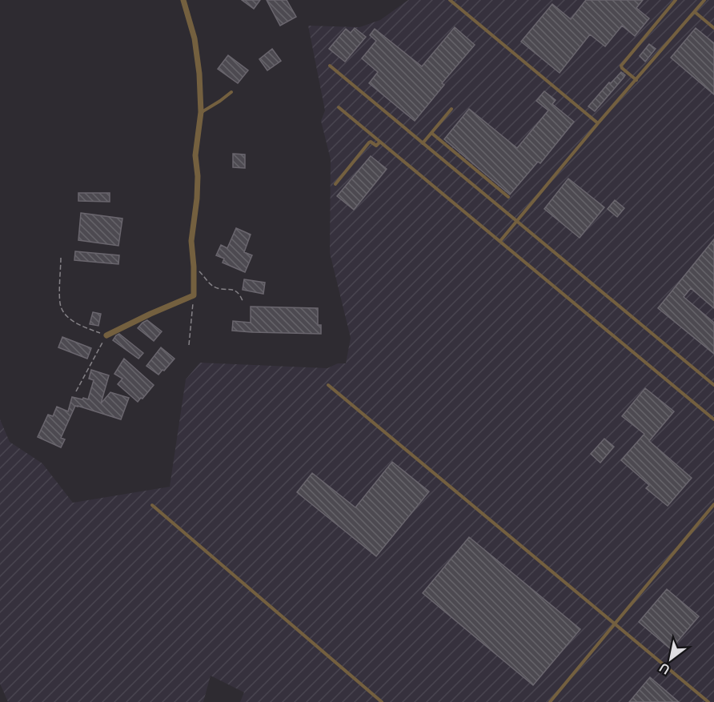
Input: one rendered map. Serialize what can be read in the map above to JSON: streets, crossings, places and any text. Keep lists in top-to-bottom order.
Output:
{
  "north": "bottom left"
}
